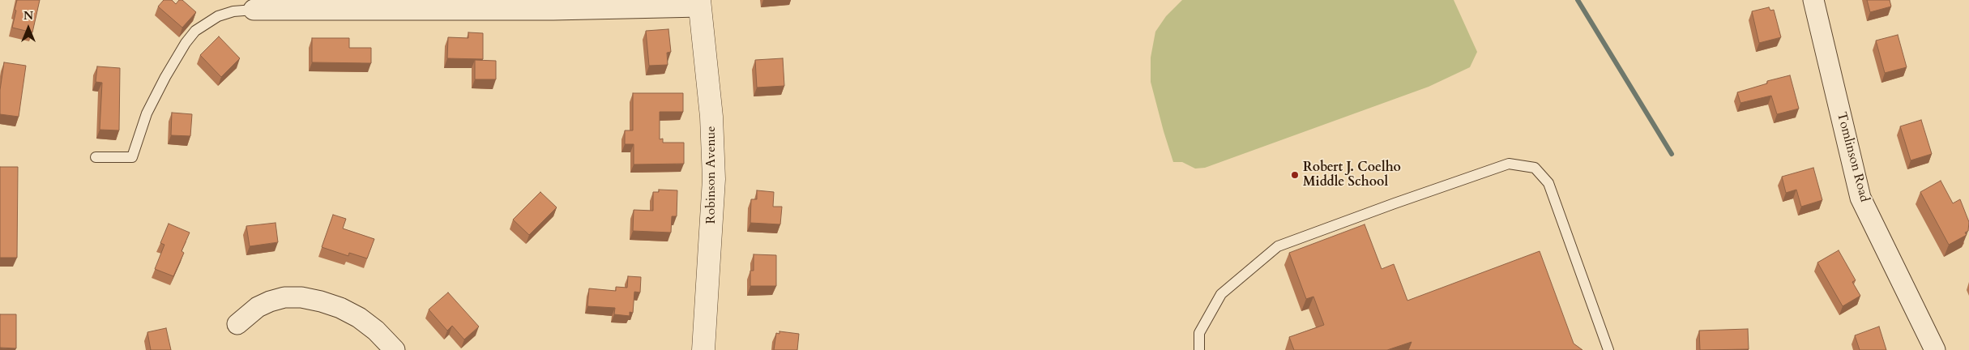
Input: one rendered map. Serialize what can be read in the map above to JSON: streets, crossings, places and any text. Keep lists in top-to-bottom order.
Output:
{
  "streets": {
    "street": ["Tomlinson Road", "Robinson Avenue"]
  },
  "places": ["Robert J. Coelho Middle School"],
  "north": "top"
}
